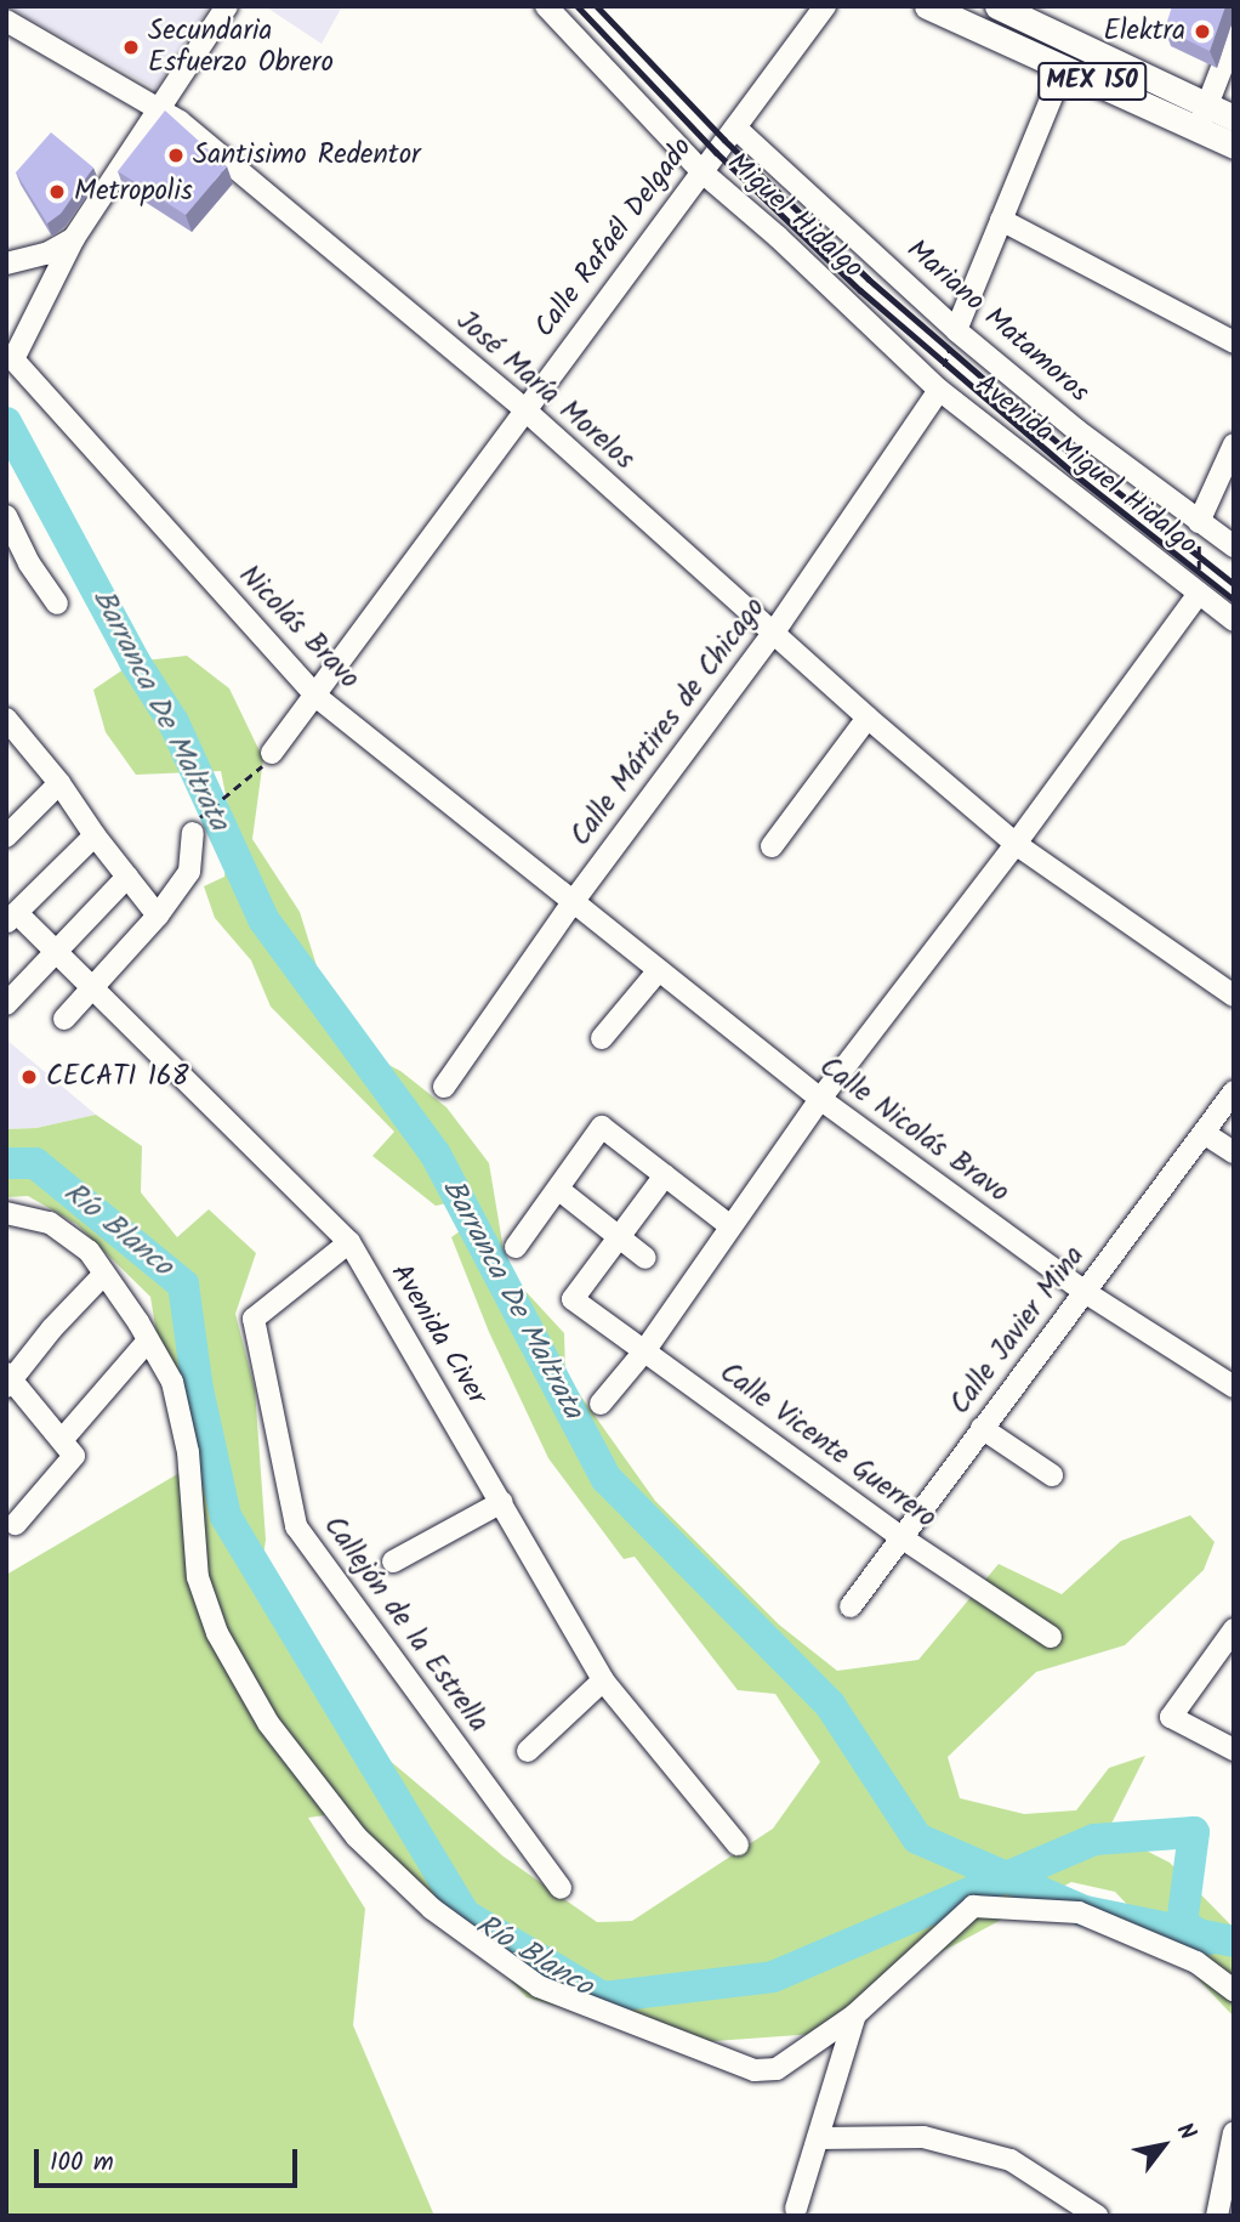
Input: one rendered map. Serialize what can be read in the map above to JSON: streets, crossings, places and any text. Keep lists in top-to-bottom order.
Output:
{
  "streets": {
    "main road": ["MEX 150"],
    "street": [
      "Miguel Hidalgo",
      "Calle Rafaél Delgado",
      "Mariano Matamoros",
      "José María Morelos",
      "Avenida Miguel Hidalgo",
      "Nicolás Bravo",
      "Calle Mártires de Chicago",
      "Calle Nicolás Bravo",
      "Calle Javier Mina",
      "Avenida Civer",
      "Calle Vicente Guerrero",
      "Callejón de la Estrella"
    ]
  },
  "crossings": [
    ["Miguel Hidalgo", "Calle Rafaél Delgado"],
    ["Miguel Hidalgo", "Avenida Miguel Hidalgo"],
    ["Miguel Hidalgo", "Calle Mártires de Chicago"],
    ["Calle Rafaél Delgado", "Mariano Matamoros"],
    ["Calle Rafaél Delgado", "José María Morelos"],
    ["Calle Rafaél Delgado", "Nicolás Bravo"],
    ["José María Morelos", "Calle Mártires de Chicago"],
    ["Avenida Miguel Hidalgo", "Calle Mártires de Chicago"],
    ["Nicolás Bravo", "Calle Mártires de Chicago"],
    ["Nicolás Bravo", "Calle Nicolás Bravo"],
    ["Calle Mártires de Chicago", "Calle Nicolás Bravo"],
    ["Calle Nicolás Bravo", "Calle Javier Mina"],
    ["Calle Javier Mina", "Calle Vicente Guerrero"],
    ["Avenida Civer", "Callejón de la Estrella"]
  ],
  "water": ["Barranca De Maltrata", "Río Blanco"],
  "places": [
    "Elektra",
    "Secundaria Esfuerzo Obrero",
    "Santisimo Redentor",
    "Metropolis",
    "CECATI 168"
  ],
  "scale_bar": "100 m",
  "north": "top right"
}
